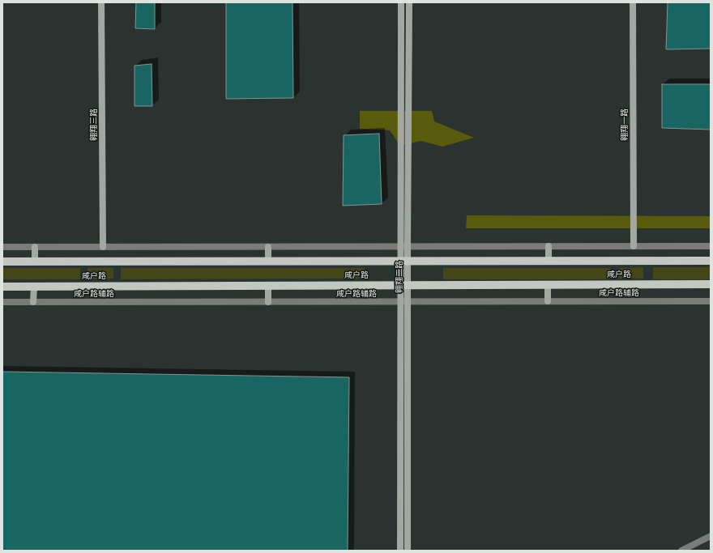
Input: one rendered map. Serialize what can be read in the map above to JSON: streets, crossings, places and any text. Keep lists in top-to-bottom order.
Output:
{
  "streets": {
    "main road": ["咸户路"],
    "street": [
      "翱翔三路",
      "翱翔一路",
      "翱翔二路",
      "咸户路辅路"
    ]
  },
  "crossings": [
    ["咸户路", "翱翔二路"],
    ["翱翔二路", "咸户路辅路"]
  ]
}
